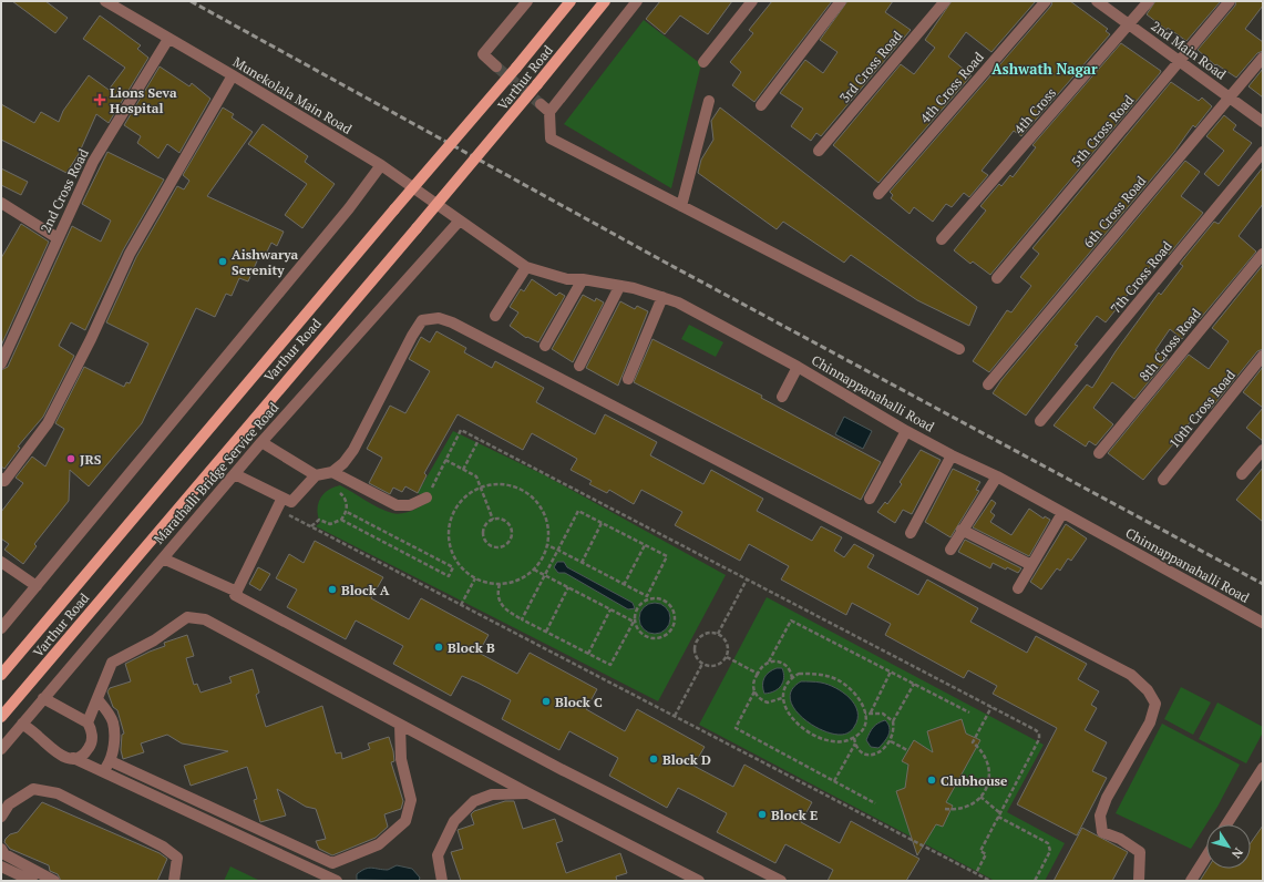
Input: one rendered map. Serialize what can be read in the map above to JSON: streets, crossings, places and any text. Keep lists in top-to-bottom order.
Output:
{
  "streets": {
    "main road": ["Varthur Road"],
    "street": [
      "2nd Main Road",
      "3rd Cross Road",
      "4th Cross Road",
      "Munekolala Main Road",
      "4th Cross",
      "5th Cross Road",
      "2nd Cross Road",
      "6th Cross Road",
      "7th Cross Road",
      "8th Cross Road",
      "Chinnappanahalli Road",
      "10th Cross Road",
      "Marathalli Bridge Service Road"
    ]
  },
  "crossings": [
    ["2nd Main Road", "4th Cross"],
    ["2nd Main Road", "5th Cross Road"],
    ["2nd Main Road", "6th Cross Road"],
    ["Munekolala Main Road", "2nd Cross Road"],
    ["Munekolala Main Road", "Chinnappanahalli Road"],
    ["Munekolala Main Road", "Marathalli Bridge Service Road"],
    ["Chinnappanahalli Road", "Marathalli Bridge Service Road"]
  ],
  "districts": ["Ashwath Nagar"],
  "places": {
    "health": ["Lions Seva Hospital"],
    "other": [
      "Aishwarya Serenity",
      "JRS",
      "Block A",
      "Block B",
      "Block C",
      "Block D",
      "Clubhouse",
      "Block E"
    ]
  },
  "north": "bottom right"
}
